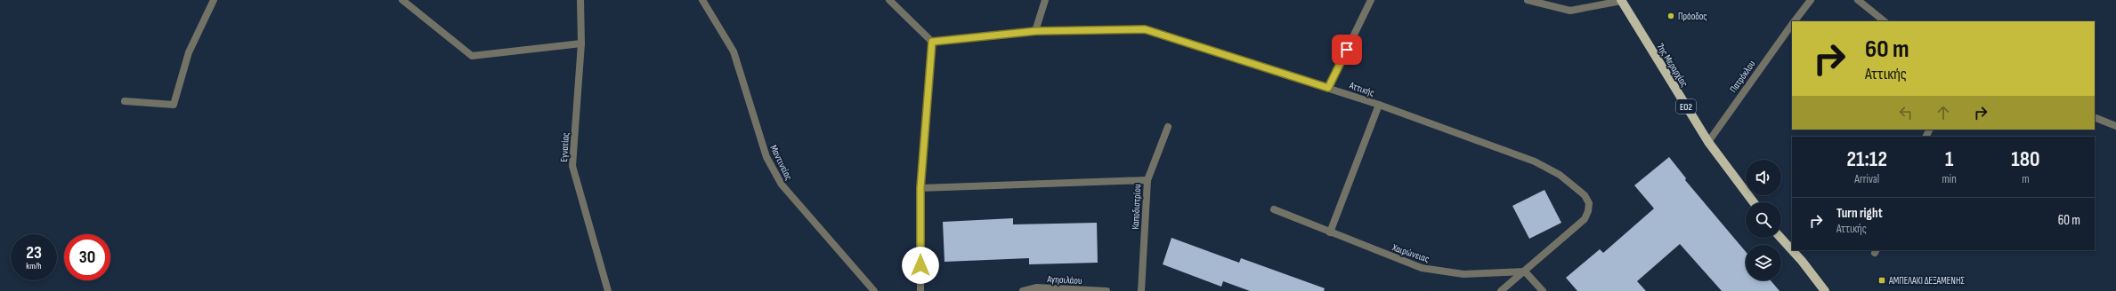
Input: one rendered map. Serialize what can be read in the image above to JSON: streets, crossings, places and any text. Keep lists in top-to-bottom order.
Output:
{
  "streets": {
    "main road": ["7ης Μεραρχίας", "ΕΟ2"],
    "street": [
      "Πατρόκλου",
      "Αττικής",
      "Εγνατίας",
      "Μαντινείας",
      "Καποδιστρίου",
      "Χαιρώνειας",
      "Αγησιλάου"
    ]
  },
  "crossings": [
    ["7ης Μεραρχίας", "Πατρόκλου"],
    ["Αττικής", "Χαιρώνειας"]
  ],
  "places": {
    "other": ["Πρόοδος"],
    "transit": ["ΑΜΠΕΛΑΚΙ ΔΕΞΑΜΕΝΗΣ"]
  },
  "page": {
    "turn": ["60 m", "Αττικής"],
    "eta": [
      "21:12",
      "Arrival",
      "1",
      "min",
      "180",
      "m"
    ],
    "list": [
      {
        "name": "Turn right",
        "note": "Αττικής",
        "value": "60 m"
      }
    ],
    "speed": "23 km/h",
    "limit": "30"
  }
}
